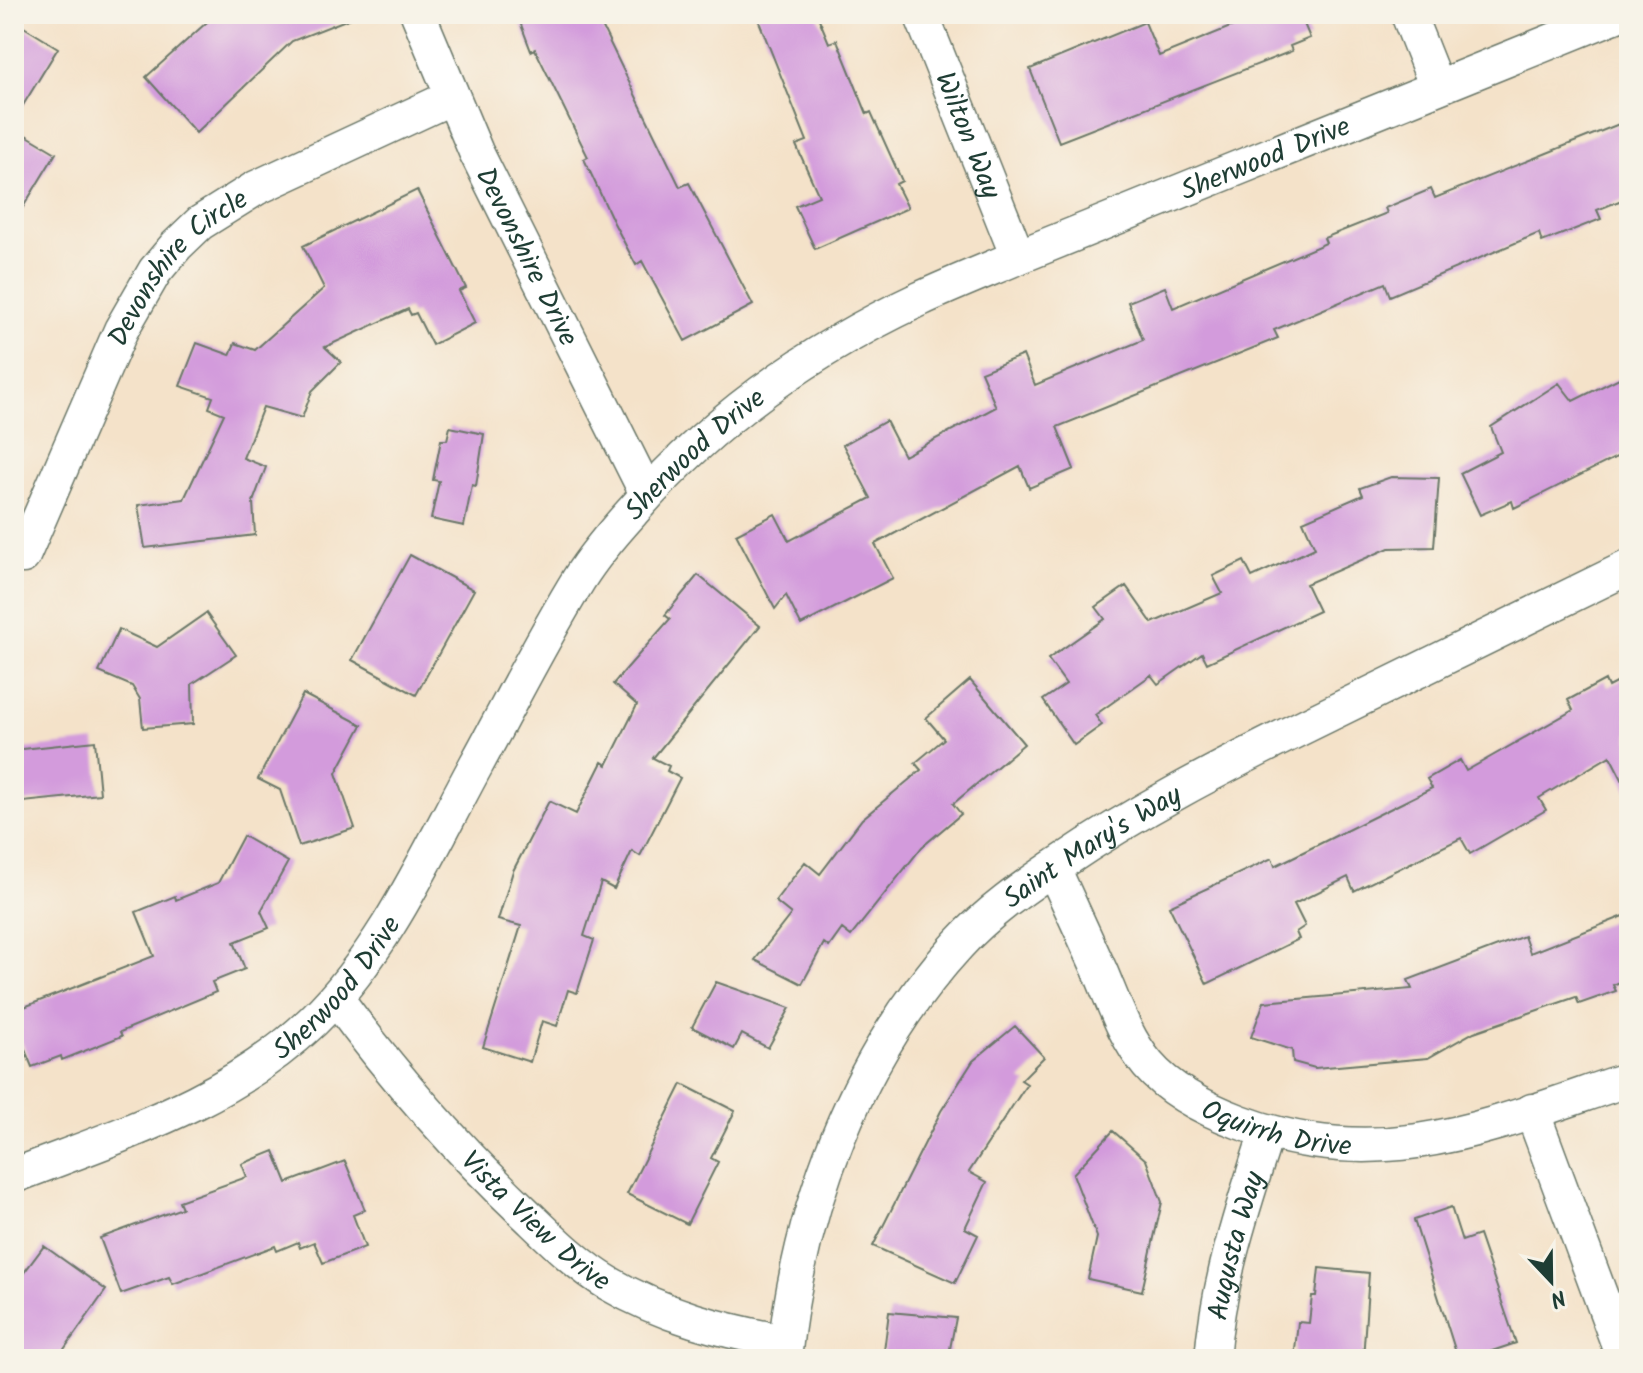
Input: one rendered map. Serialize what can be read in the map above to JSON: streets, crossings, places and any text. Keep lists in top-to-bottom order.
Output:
{
  "streets": {
    "street": [
      "Wilton Way",
      "Sherwood Drive",
      "Devonshire Drive",
      "Devonshire Circle",
      "Saint Mary's Way",
      "Oquirrh Drive",
      "Vista View Drive",
      "Augusta Way"
    ]
  },
  "crossings": [
    ["Wilton Way", "Sherwood Drive"],
    ["Sherwood Drive", "Devonshire Drive"],
    ["Sherwood Drive", "Vista View Drive"],
    ["Devonshire Drive", "Devonshire Circle"],
    ["Saint Mary's Way", "Oquirrh Drive"],
    ["Saint Mary's Way", "Vista View Drive"],
    ["Oquirrh Drive", "Augusta Way"]
  ],
  "north": "bottom"
}
